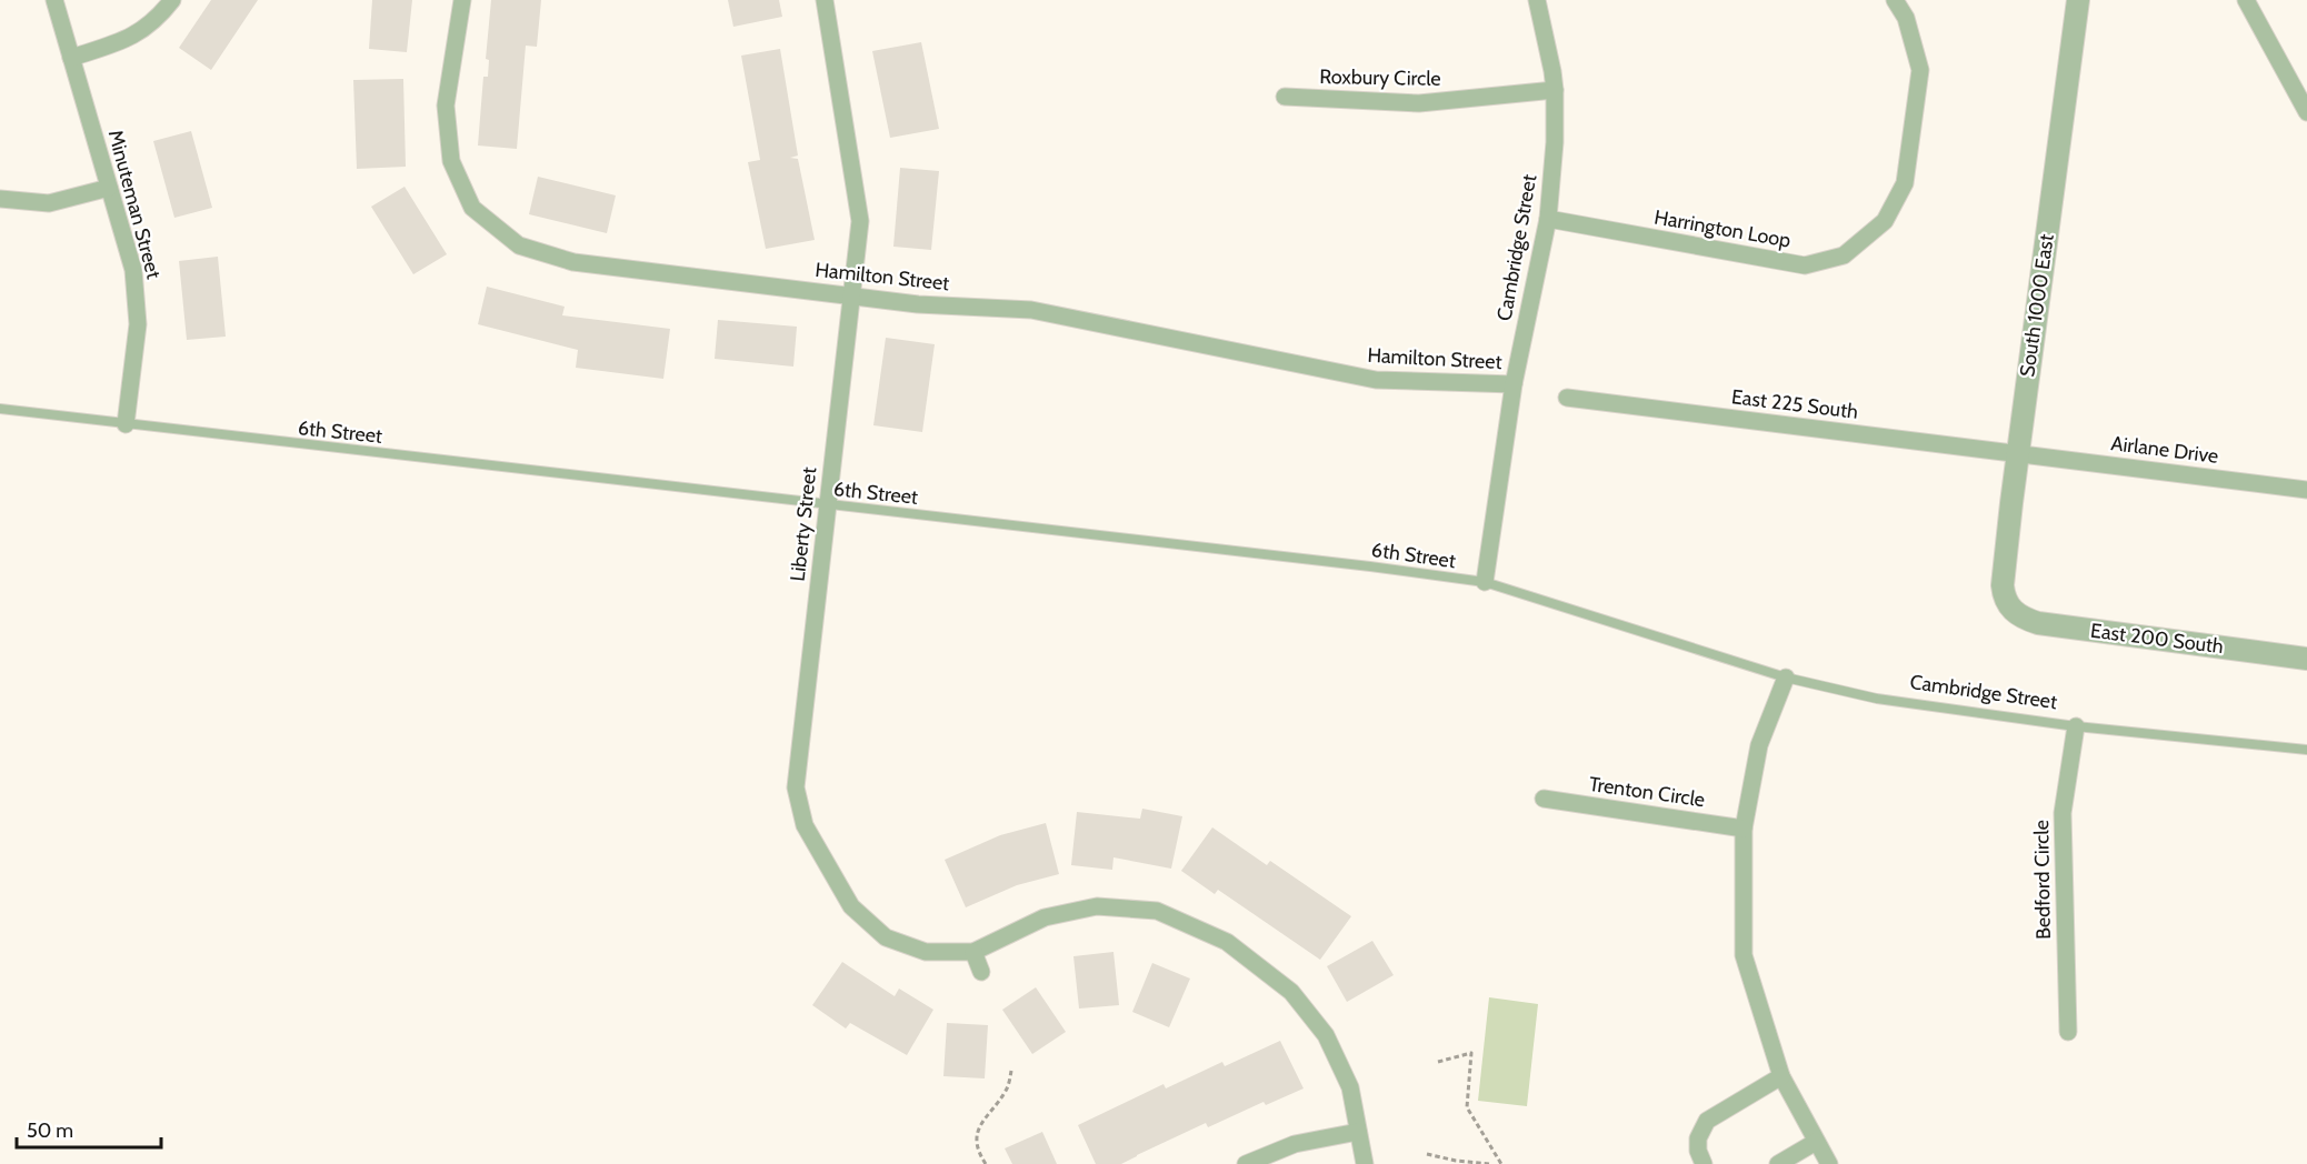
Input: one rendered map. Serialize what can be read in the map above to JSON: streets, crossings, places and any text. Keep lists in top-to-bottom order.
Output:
{
  "streets": {
    "street": [
      "Roxbury Circle",
      "Minuteman Street",
      "Harrington Loop",
      "Cambridge Street",
      "Hamilton Street",
      "South 1000 East",
      "East 225 South",
      "Airlane Drive",
      "Liberty Street",
      "East 200 South",
      "Trenton Circle",
      "Bedford Circle"
    ],
    "lane": ["6th Street"]
  },
  "crossings": [
    ["Roxbury Circle", "Cambridge Street"],
    ["Minuteman Street", "6th Street"],
    ["Harrington Loop", "Cambridge Street"],
    ["Cambridge Street", "Hamilton Street"],
    ["Cambridge Street", "6th Street"],
    ["Cambridge Street", "Bedford Circle"],
    ["Hamilton Street", "Liberty Street"],
    ["South 1000 East", "East 225 South"],
    ["South 1000 East", "Airlane Drive"],
    ["South 1000 East", "East 200 South"],
    ["East 225 South", "Airlane Drive"],
    ["6th Street", "Liberty Street"]
  ],
  "scale_bar": "50 m"
}
